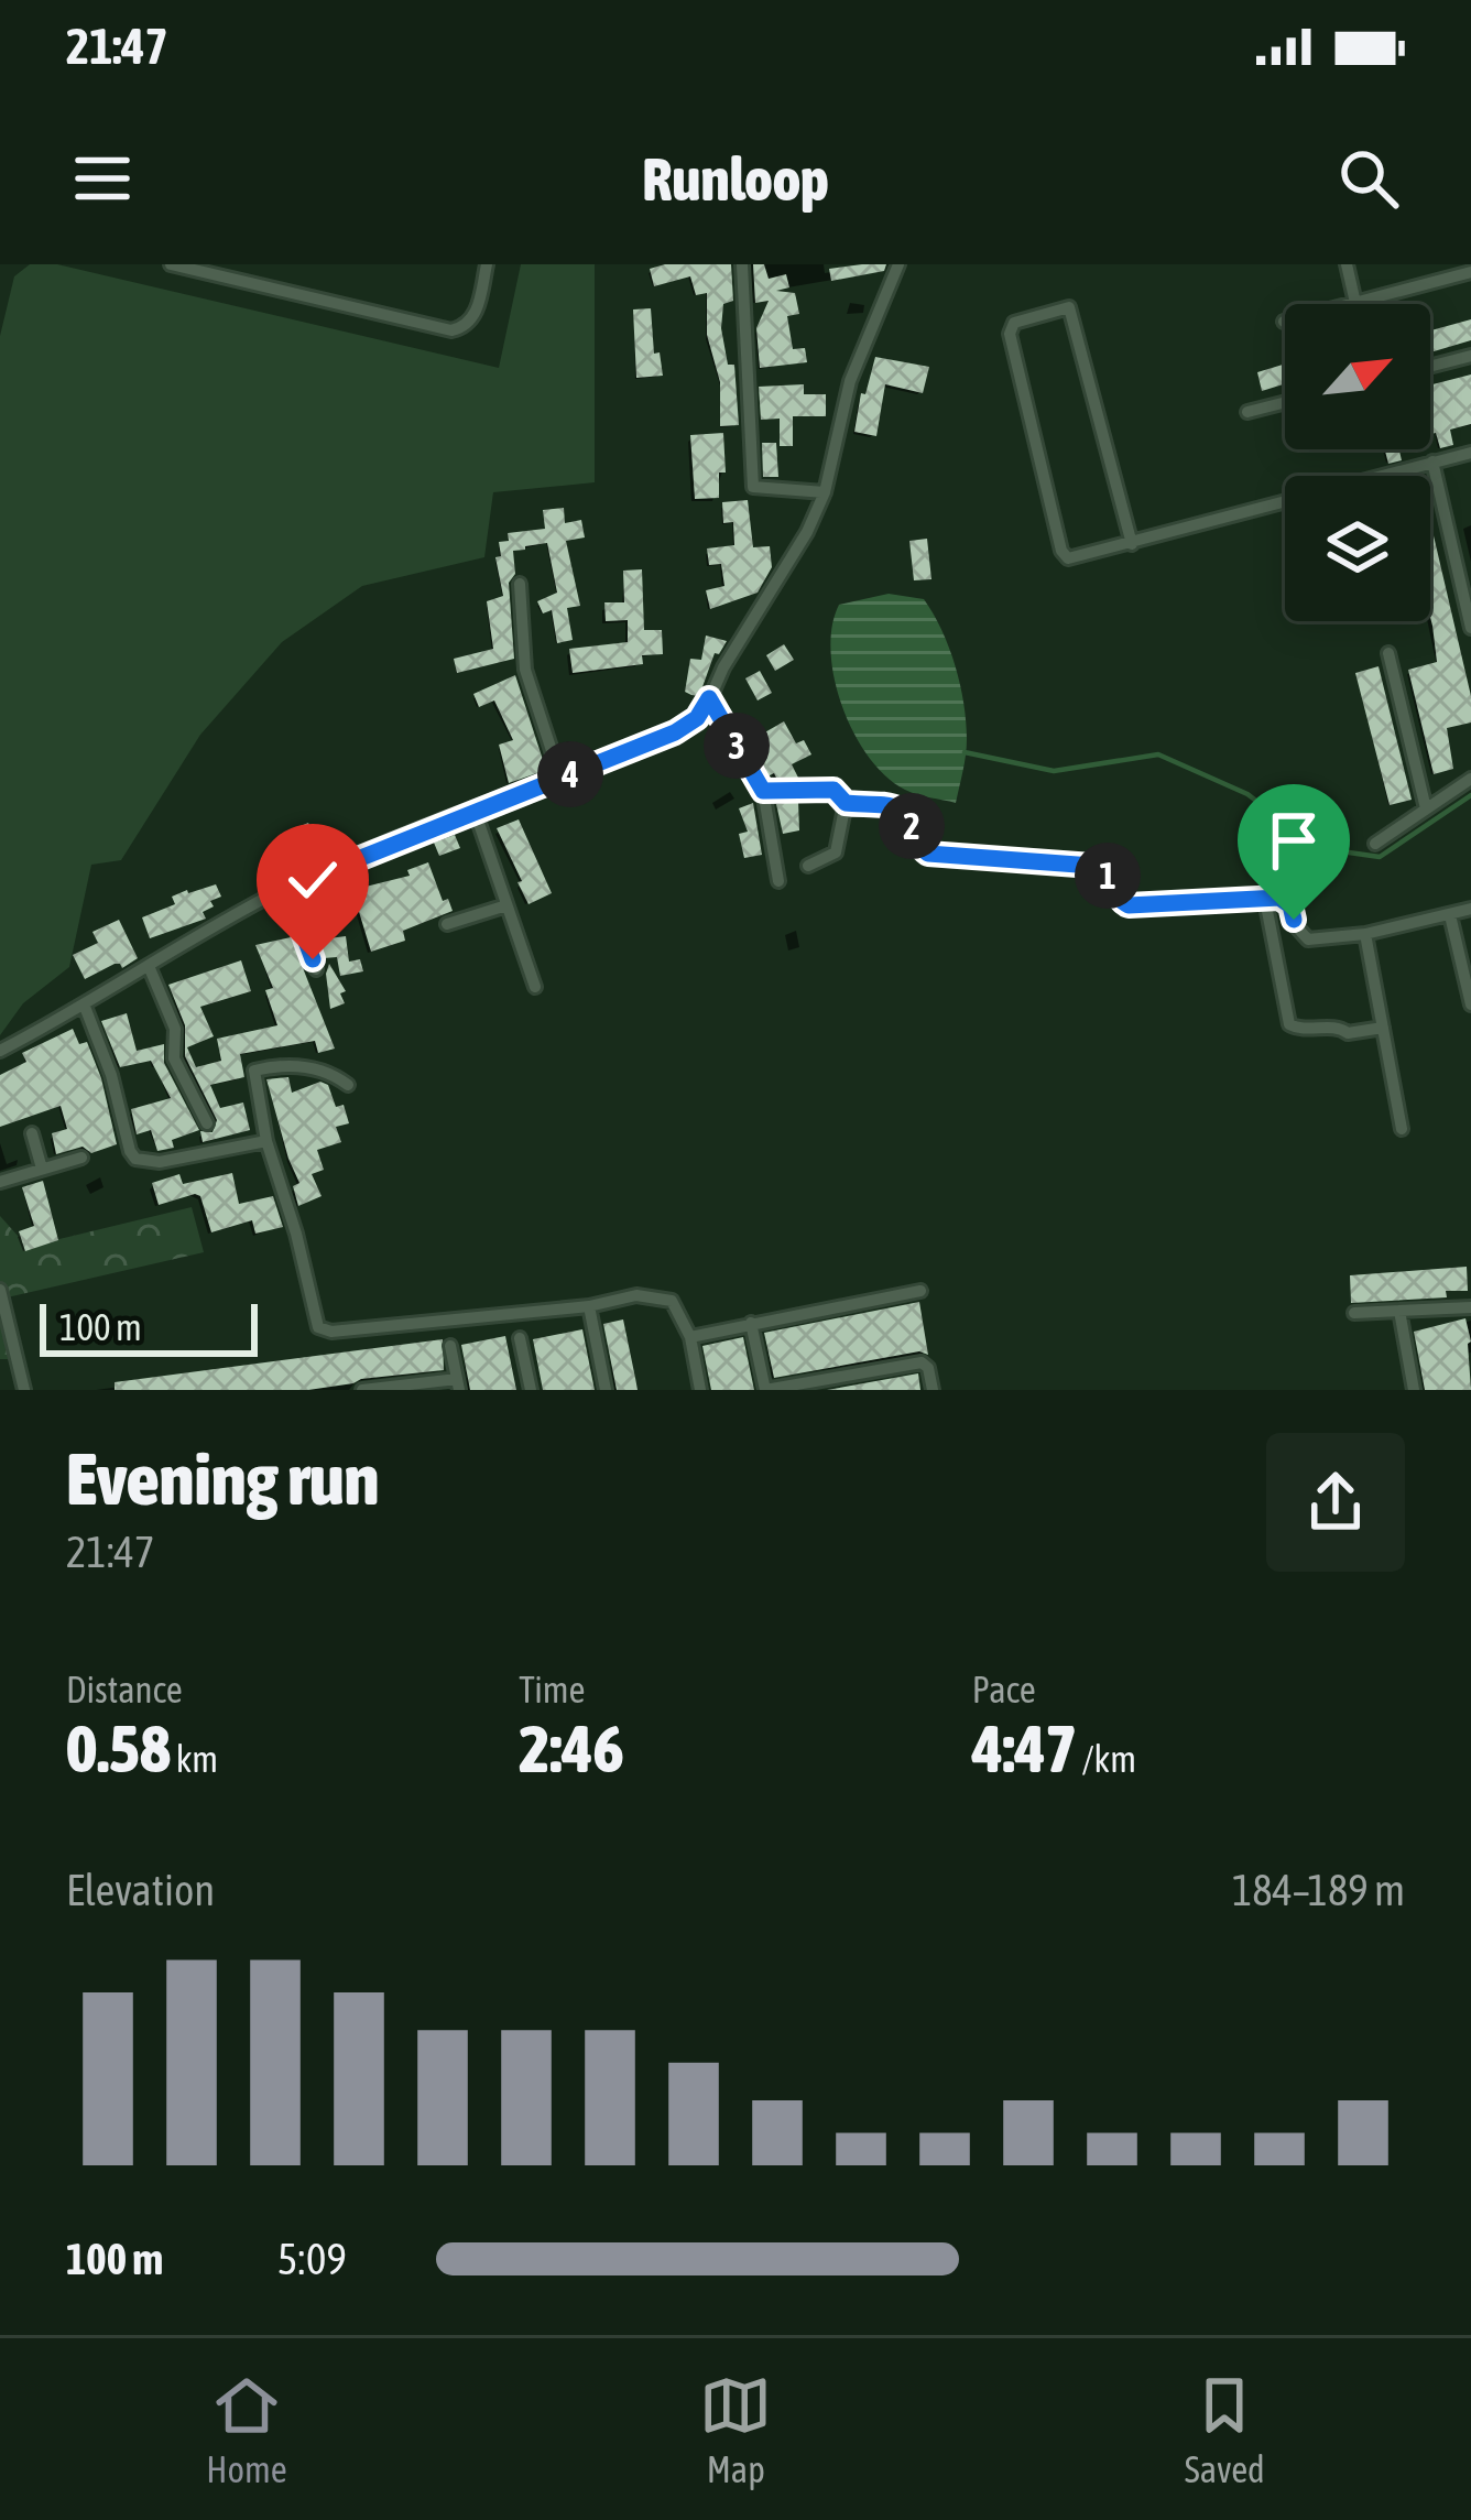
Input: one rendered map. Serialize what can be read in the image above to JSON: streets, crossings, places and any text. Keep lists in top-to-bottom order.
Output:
{
  "scale_bar": "100 m",
  "north": "top right",
  "page": {
    "status": "21:47",
    "header": "Runloop",
    "pins": [
      "3",
      "4",
      "2",
      "1"
    ],
    "scale": "100 m",
    "heading": ["Evening run", "21:47"],
    "stats": [
      ["Distance", "0.58 km"],
      ["Time", "2:46"],
      ["Pace", "4:47 /km"]
    ],
    "chart": ["Elevation", "184–189 m"],
    "list": [
      {
        "name": "100 m",
        "note": "5:09"
      }
    ],
    "tabs": ["Home", "Map", "Saved"]
  }
}
